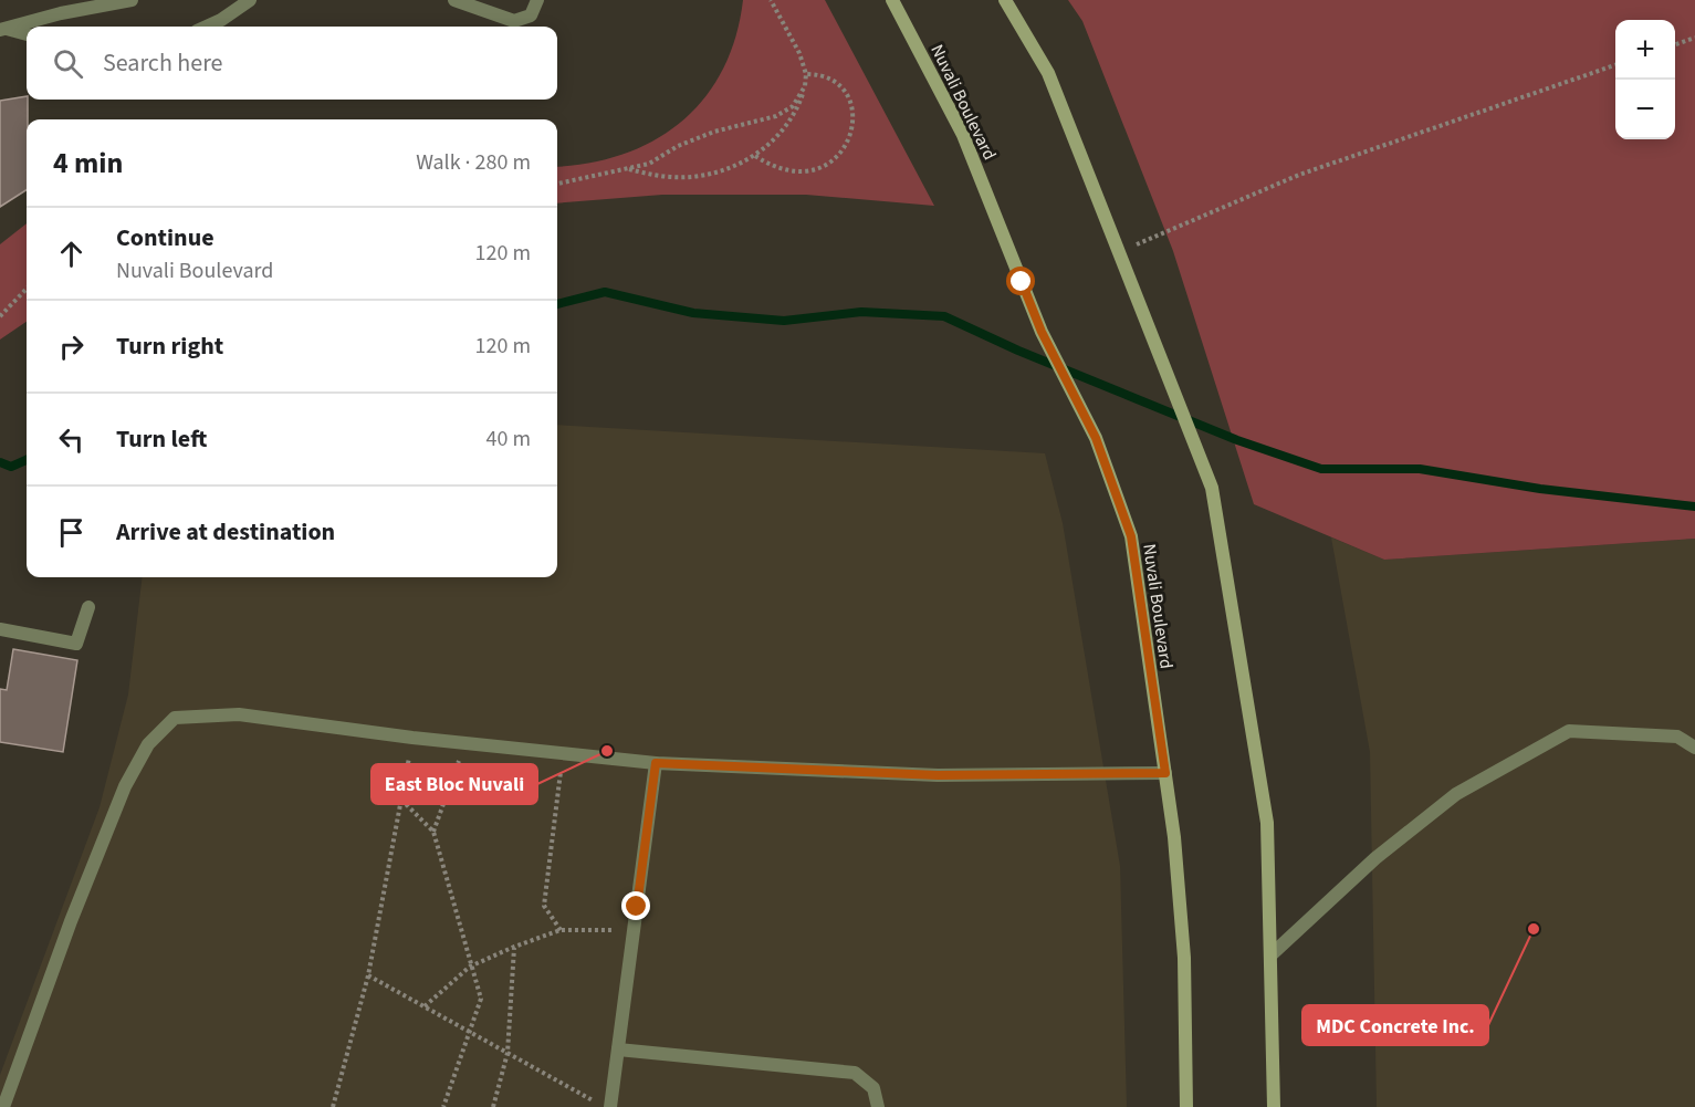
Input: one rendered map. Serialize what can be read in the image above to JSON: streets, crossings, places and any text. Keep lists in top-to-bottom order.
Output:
{
  "streets": {
    "main road": ["Nuvali Boulevard"]
  },
  "places": ["East Bloc Nuvali", "MDC Concrete Inc."],
  "page": {
    "map_buttons": ["+", "−"],
    "search": "Search here",
    "heading": ["4 min", "Walk · 280 m"],
    "list": [
      ["Continue", "Nuvali Boulevard", "120 m"],
      ["Turn right", "120 m"],
      ["Turn left", "40 m"],
      "Arrive at destination"
    ]
  }
}
